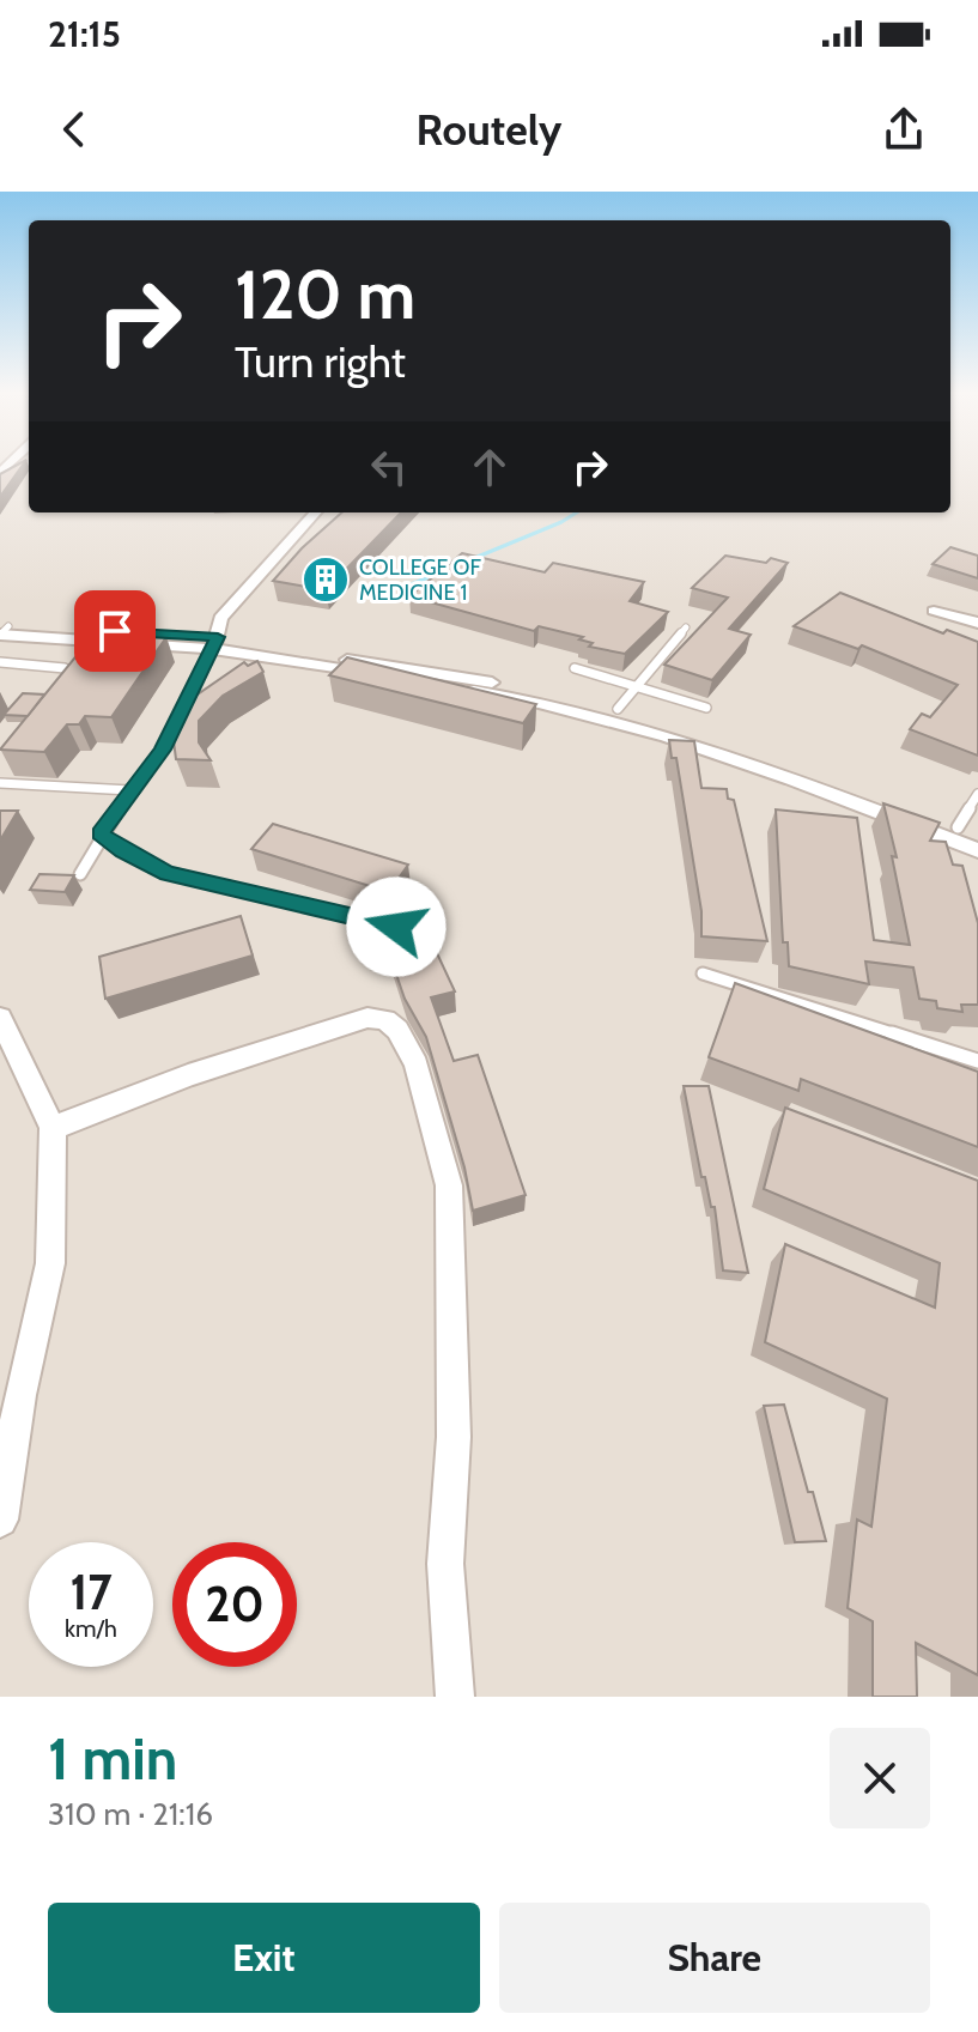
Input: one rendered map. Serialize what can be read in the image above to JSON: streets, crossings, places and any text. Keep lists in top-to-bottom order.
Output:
{
  "places": {
    "building": ["COLLEGE OF MEDICINE 1"]
  },
  "page": {
    "status": "21:15",
    "header": "Routely",
    "turn": ["120 m", "Turn right"],
    "speed": "17 km/h",
    "limit": "20",
    "heading": ["1 min", "310 m · 21:16"],
    "buttons": ["Exit", "Share"]
  }
}
